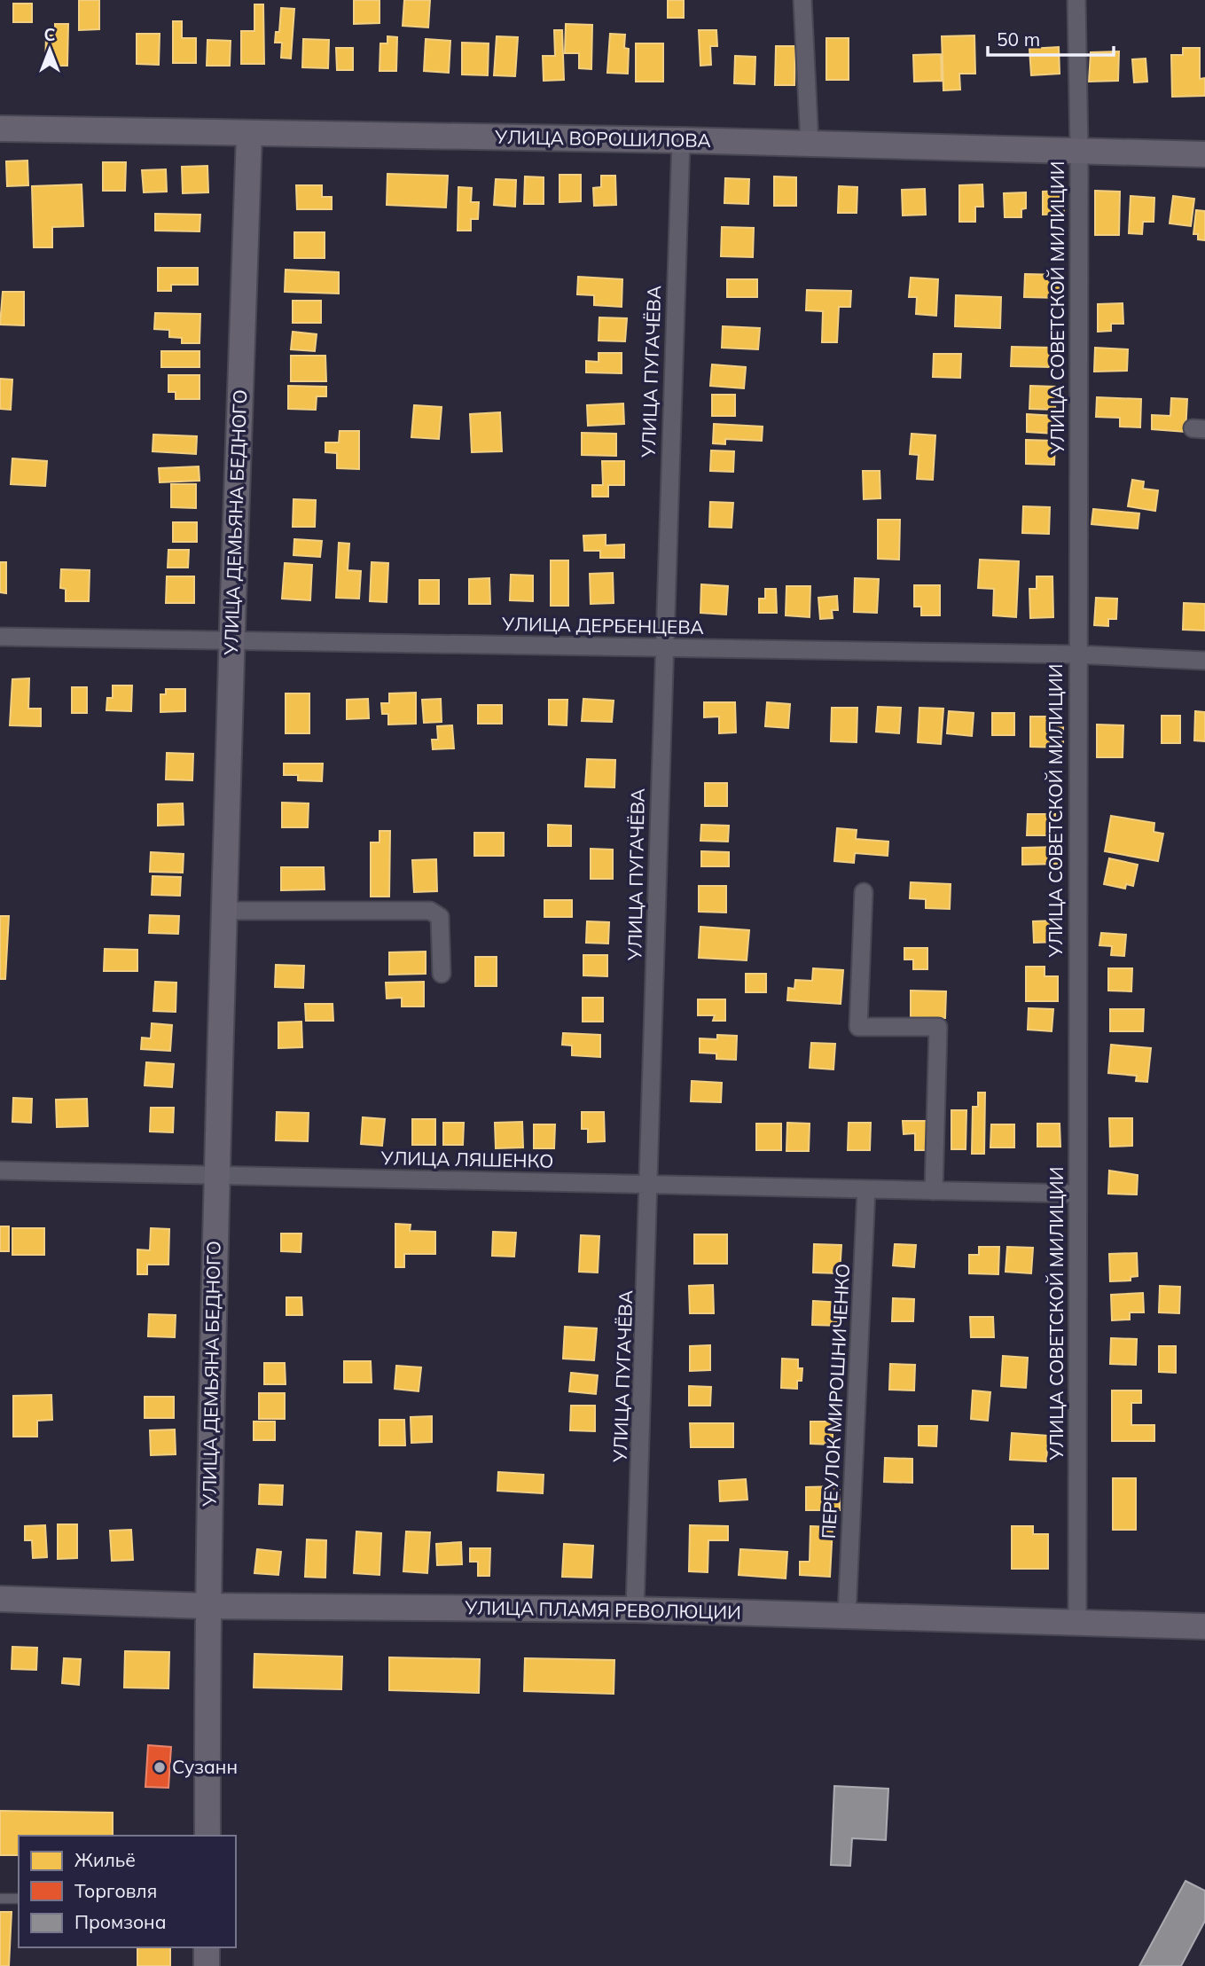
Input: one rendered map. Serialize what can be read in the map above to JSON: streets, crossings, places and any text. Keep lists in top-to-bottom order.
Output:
{
  "streets": {
    "street": [
      "УЛИЦА ВОРОШИЛОВА",
      "УЛИЦА СОВЕТСКОЙ МИЛИЦИИ",
      "УЛИЦА ПУГАЧЁВА",
      "УЛИЦА ДЕМЬЯНА БЕДНОГО",
      "УЛИЦА ДЕРБЕНЦЕВА",
      "УЛИЦА ЛЯШЕНКО",
      "ПЕРЕУЛОК МИРОШНИЧЕНКО",
      "УЛИЦА ПЛАМЯ РЕВОЛЮЦИИ"
    ]
  },
  "crossings": [
    ["УЛИЦА ВОРОШИЛОВА", "УЛИЦА СОВЕТСКОЙ МИЛИЦИИ"],
    ["УЛИЦА ВОРОШИЛОВА", "УЛИЦА ПУГАЧЁВА"],
    ["УЛИЦА ВОРОШИЛОВА", "УЛИЦА ДЕМЬЯНА БЕДНОГО"],
    ["УЛИЦА СОВЕТСКОЙ МИЛИЦИИ", "УЛИЦА ДЕРБЕНЦЕВА"],
    ["УЛИЦА СОВЕТСКОЙ МИЛИЦИИ", "УЛИЦА ЛЯШЕНКО"],
    ["УЛИЦА СОВЕТСКОЙ МИЛИЦИИ", "УЛИЦА ПЛАМЯ РЕВОЛЮЦИИ"],
    ["УЛИЦА ПУГАЧЁВА", "УЛИЦА ДЕРБЕНЦЕВА"],
    ["УЛИЦА ПУГАЧЁВА", "УЛИЦА ЛЯШЕНКО"],
    ["УЛИЦА ПУГАЧЁВА", "УЛИЦА ПЛАМЯ РЕВОЛЮЦИИ"],
    ["УЛИЦА ДЕМЬЯНА БЕДНОГО", "УЛИЦА ДЕРБЕНЦЕВА"],
    ["УЛИЦА ДЕМЬЯНА БЕДНОГО", "УЛИЦА ЛЯШЕНКО"],
    ["УЛИЦА ДЕМЬЯНА БЕДНОГО", "УЛИЦА ПЛАМЯ РЕВОЛЮЦИИ"],
    ["УЛИЦА ЛЯШЕНКО", "ПЕРЕУЛОК МИРОШНИЧЕНКО"],
    ["ПЕРЕУЛОК МИРОШНИЧЕНКО", "УЛИЦА ПЛАМЯ РЕВОЛЮЦИИ"]
  ],
  "places": ["Сузанн"],
  "legend": ["Жильё", "Торговля", "Промзона"],
  "scale_bar": "50 m",
  "north": "top"
}
